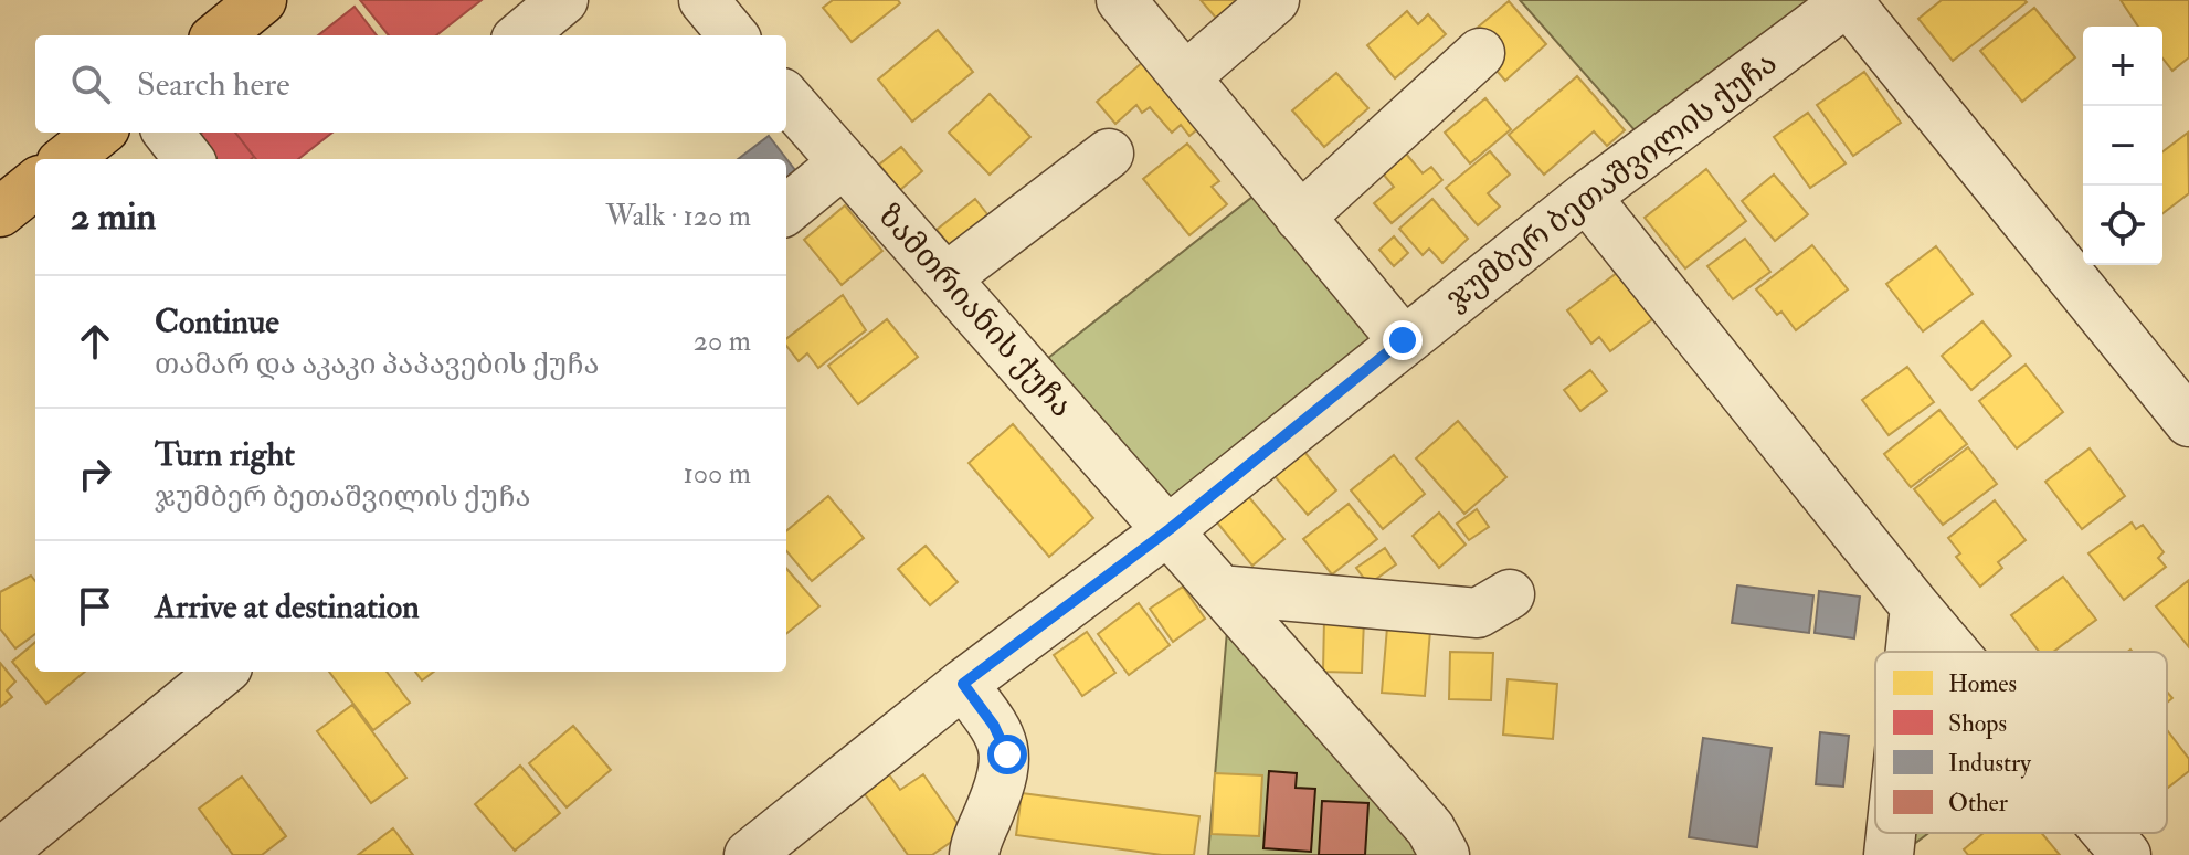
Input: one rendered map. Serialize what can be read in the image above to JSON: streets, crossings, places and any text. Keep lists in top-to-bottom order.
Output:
{
  "streets": {
    "street": ["ჯუმბერ ბეთაშვილის ქუჩა", "ზამთრიანის ქუჩა"]
  },
  "crossings": [
    ["ჯუმბერ ბეთაშვილის ქუჩა", "ზამთრიანის ქუჩა"]
  ],
  "legend": [
    "Homes",
    "Shops",
    "Industry",
    "Other"
  ],
  "page": {
    "map_buttons": ["+", "−"],
    "search": "Search here",
    "heading": ["2 min", "Walk · 120 m"],
    "list": [
      ["Continue", "თამარ და აკაკი პაპავების ქუჩა", "20 m"],
      ["Turn right", "ჯუმბერ ბეთაშვილის ქუჩა", "100 m"],
      "Arrive at destination"
    ]
  }
}
